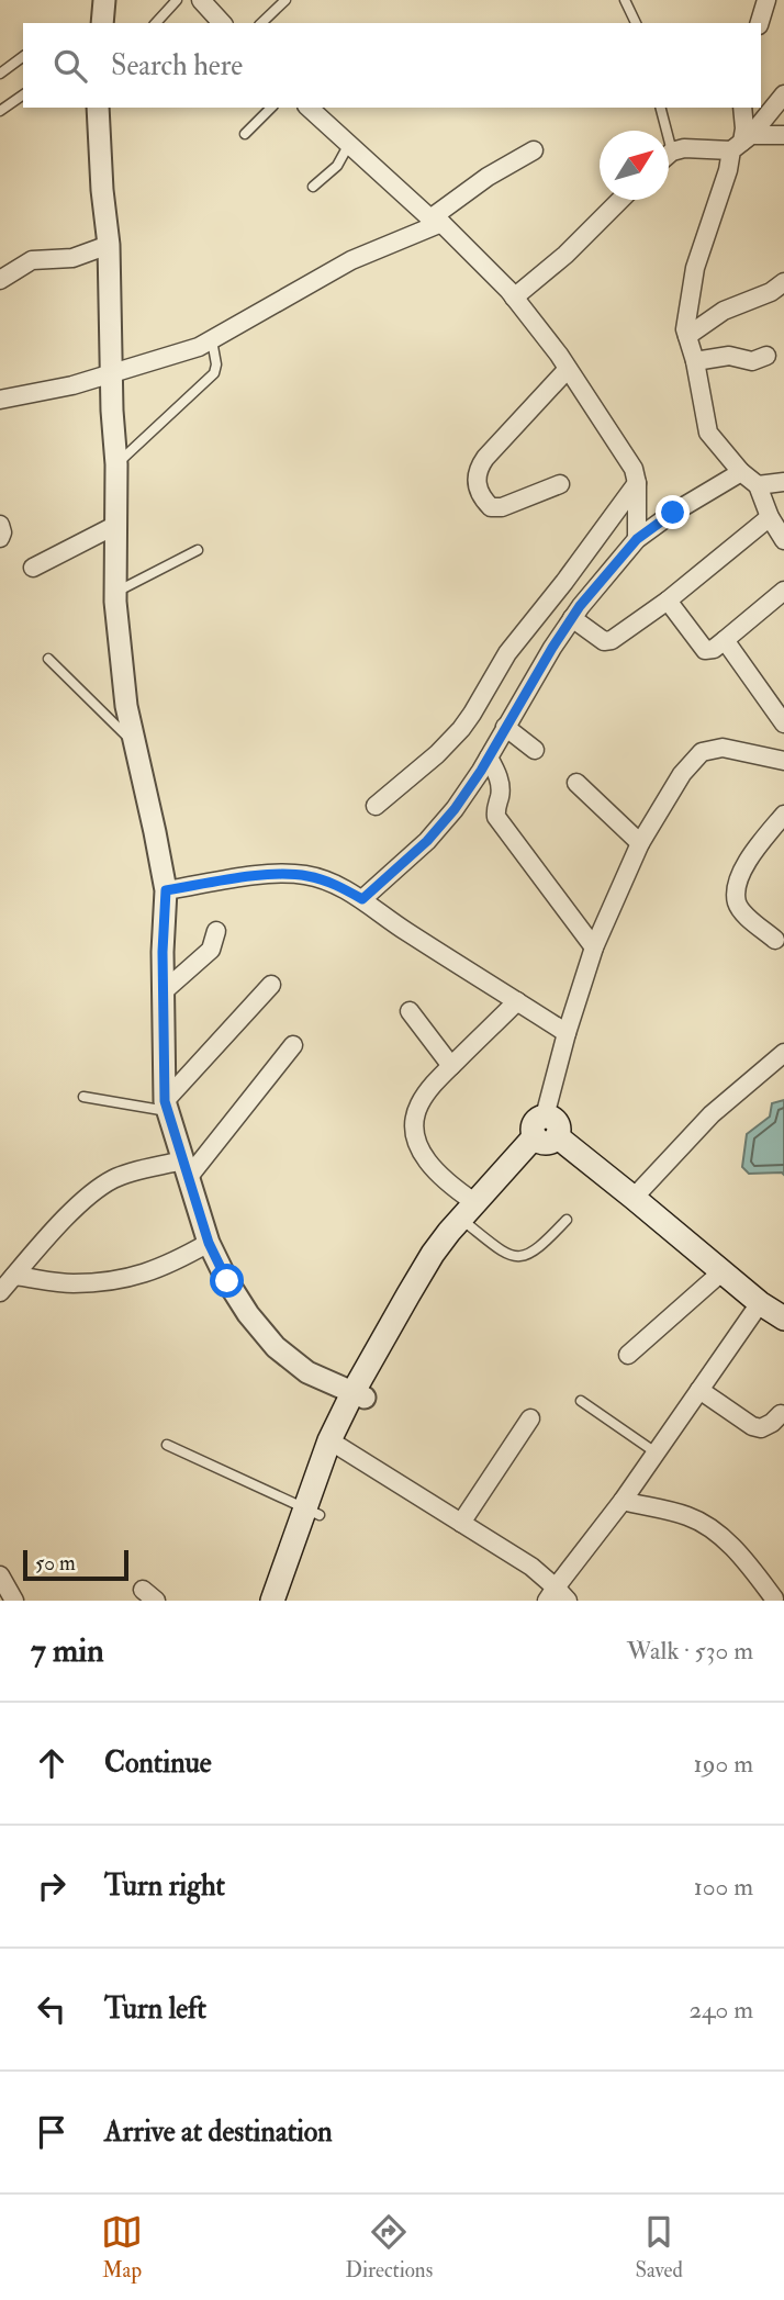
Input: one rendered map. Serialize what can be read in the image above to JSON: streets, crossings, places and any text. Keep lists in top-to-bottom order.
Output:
{
  "scale_bar": "50 m",
  "north": "top right",
  "page": {
    "search": "Search here",
    "scale": "50 m",
    "heading": ["7 min", "Walk · 530 m"],
    "list": [
      ["Continue", "190 m"],
      ["Turn right", "100 m"],
      ["Turn left", "240 m"],
      "Arrive at destination"
    ],
    "nav": ["Map", "Directions", "Saved"]
  }
}
